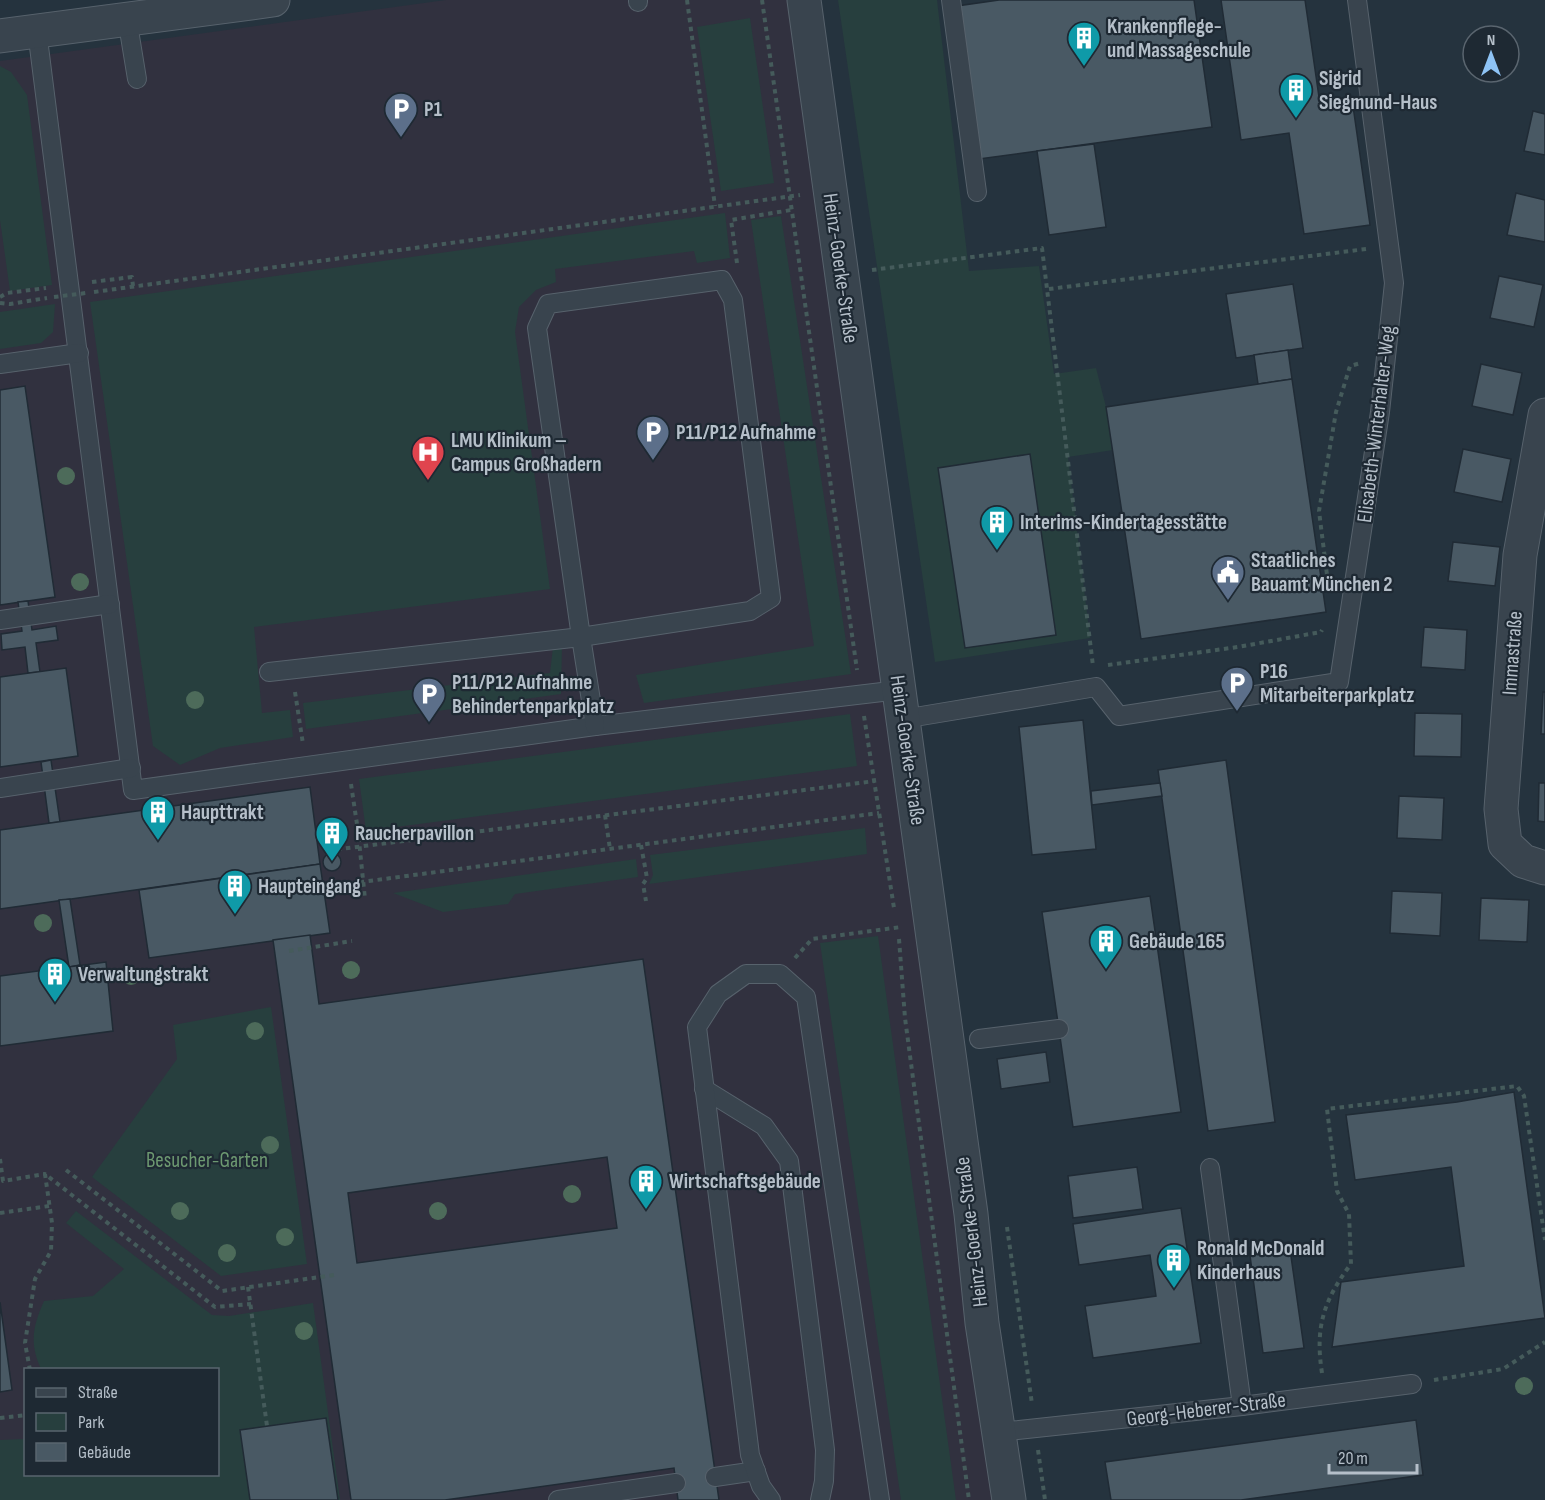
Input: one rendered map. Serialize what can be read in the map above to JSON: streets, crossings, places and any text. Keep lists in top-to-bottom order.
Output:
{
  "streets": {
    "street": ["Heinz-Goerke-Straße", "Immastraße"],
    "lane": ["Elisabeth-Winterhalter-Weg", "Georg-Heberer-Straße"]
  },
  "crossings": [
    ["Heinz-Goerke-Straße", "Georg-Heberer-Straße"]
  ],
  "parks": ["Besucher-Garten"],
  "places": {
    "building": [
      "Krankenpflege- und Massageschule",
      "Sigrid Siegmund-Haus",
      "Interims-Kindertagesstätte",
      "Haupttrakt",
      "Raucherpavillon",
      "Haupteingang",
      "Gebäude 165",
      "Verwaltungstrakt",
      "Wirtschaftsgebäude",
      "Ronald McDonald Kinderhaus"
    ],
    "parking": [
      "P1",
      "P11/P12 Aufnahme",
      "P16 Mitarbeiterparkplatz",
      "P11/P12 Aufnahme Behindertenparkplatz"
    ],
    "hospital": ["LMU Klinikum – Campus Großhadern"],
    "public building": ["Staatliches Bauamt München 2"]
  },
  "legend": ["Straße", "Park", "Gebäude"],
  "scale_bar": "20 m",
  "north": "top"
}
